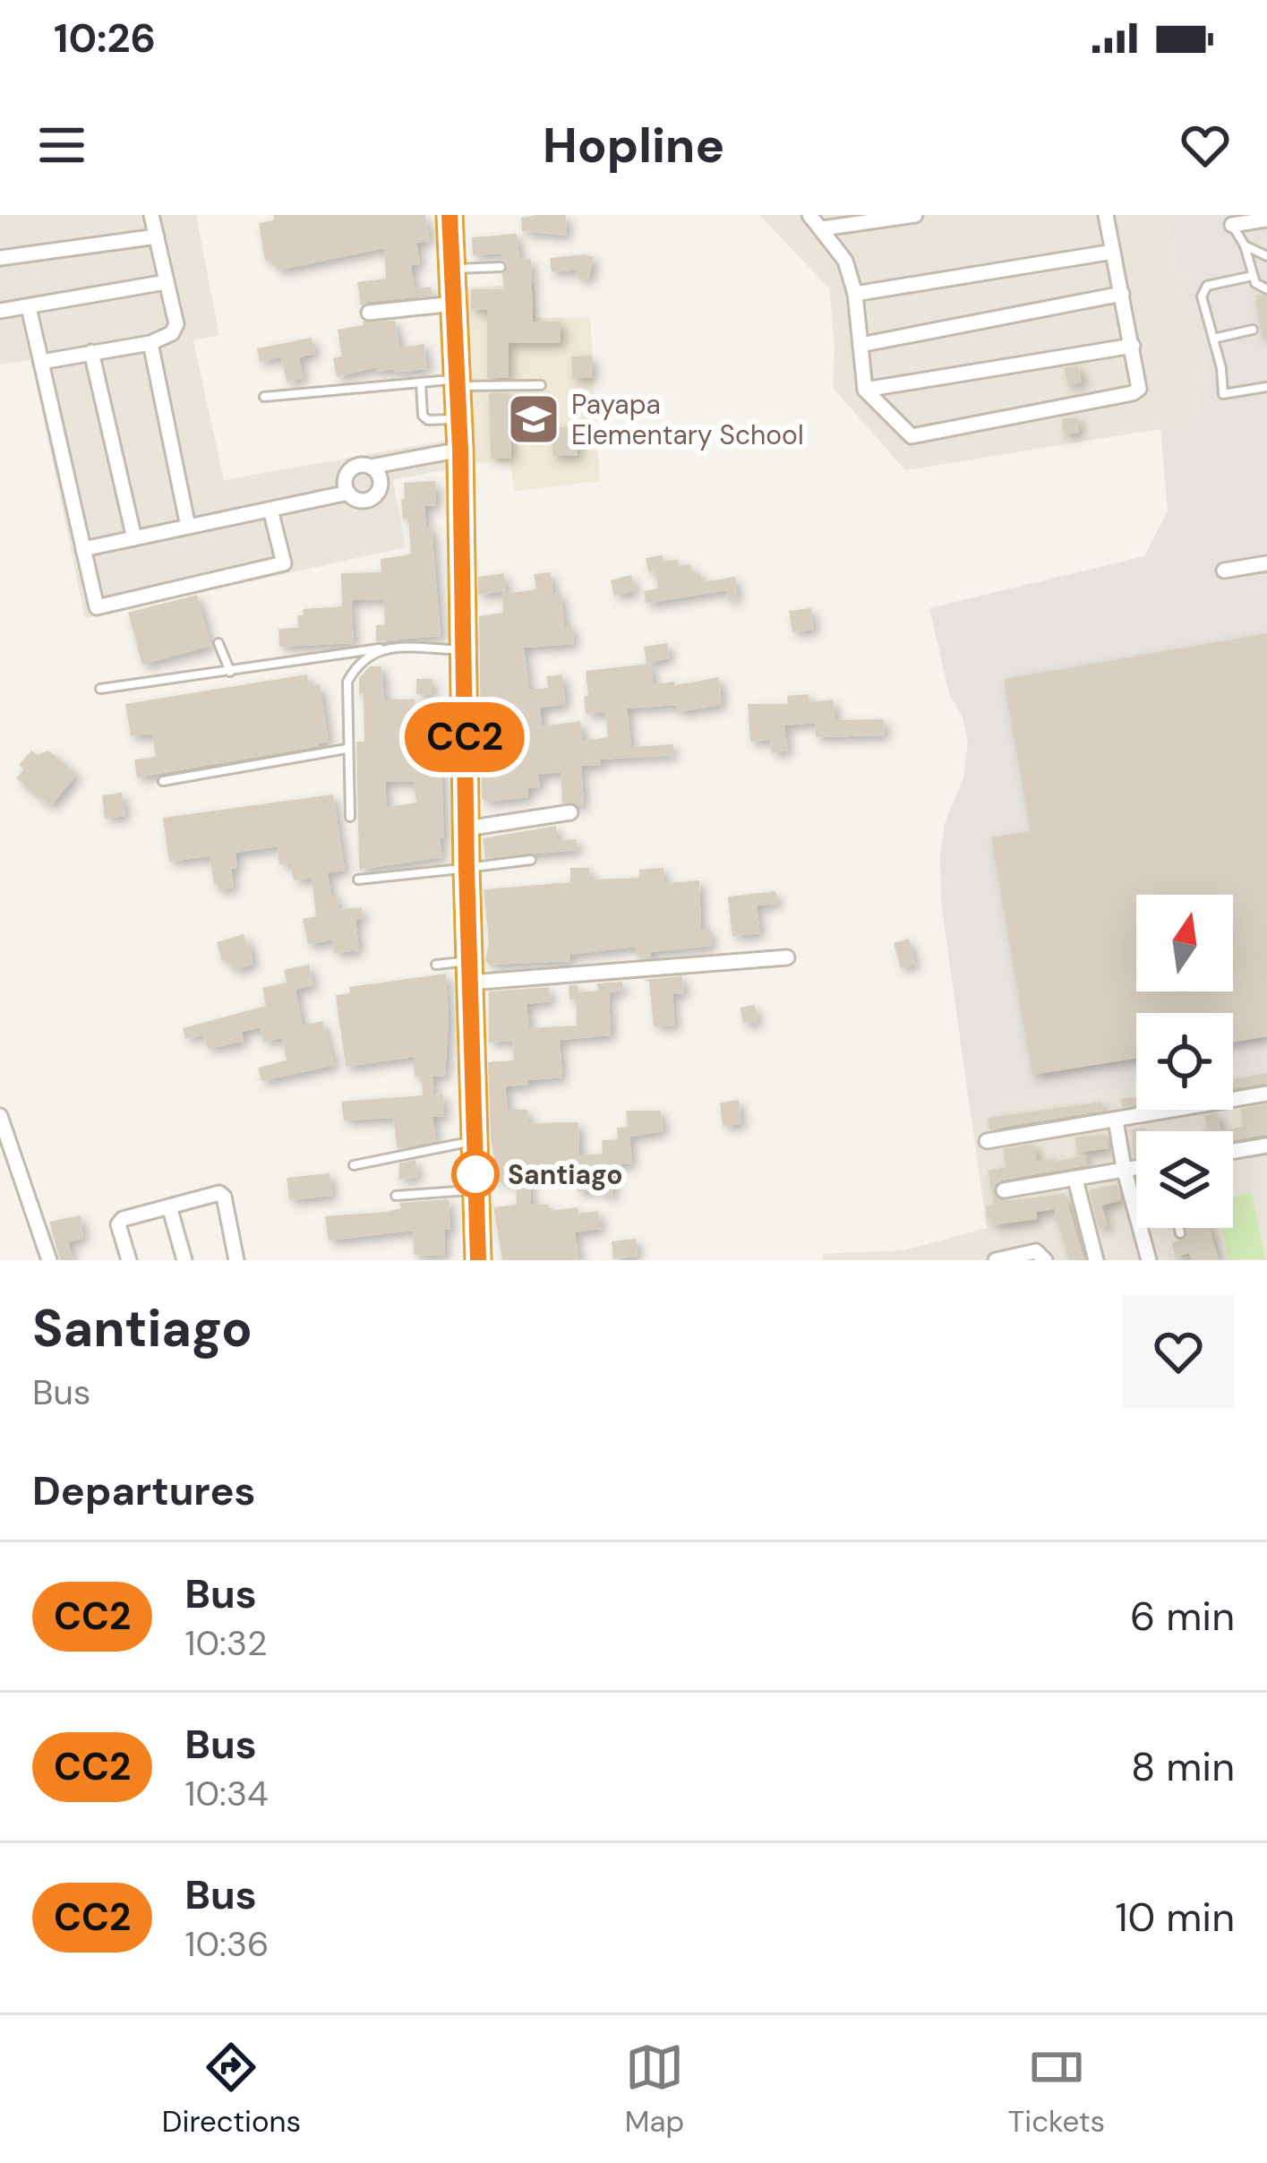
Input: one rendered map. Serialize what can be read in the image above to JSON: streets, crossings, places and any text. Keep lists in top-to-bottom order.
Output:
{
  "places": {
    "school or university": ["Payapa Elementary School"],
    "other": ["Santiago"]
  },
  "lines": ["bus line CC2"],
  "north": "top",
  "page": {
    "status": "10:26",
    "header": "Hopline",
    "on_map": "CC2",
    "heading": [
      ["Santiago", "Bus"],
      "Departures"
    ],
    "list": [
      {
        "mark": "CC2",
        "name": "Bus",
        "note": "10:32",
        "value": "6 min"
      },
      {
        "mark": "CC2",
        "name": "Bus",
        "note": "10:34",
        "value": "8 min"
      },
      {
        "mark": "CC2",
        "name": "Bus",
        "note": "10:36",
        "value": "10 min"
      }
    ],
    "tabs": ["Directions", "Map", "Tickets"]
  }
}
